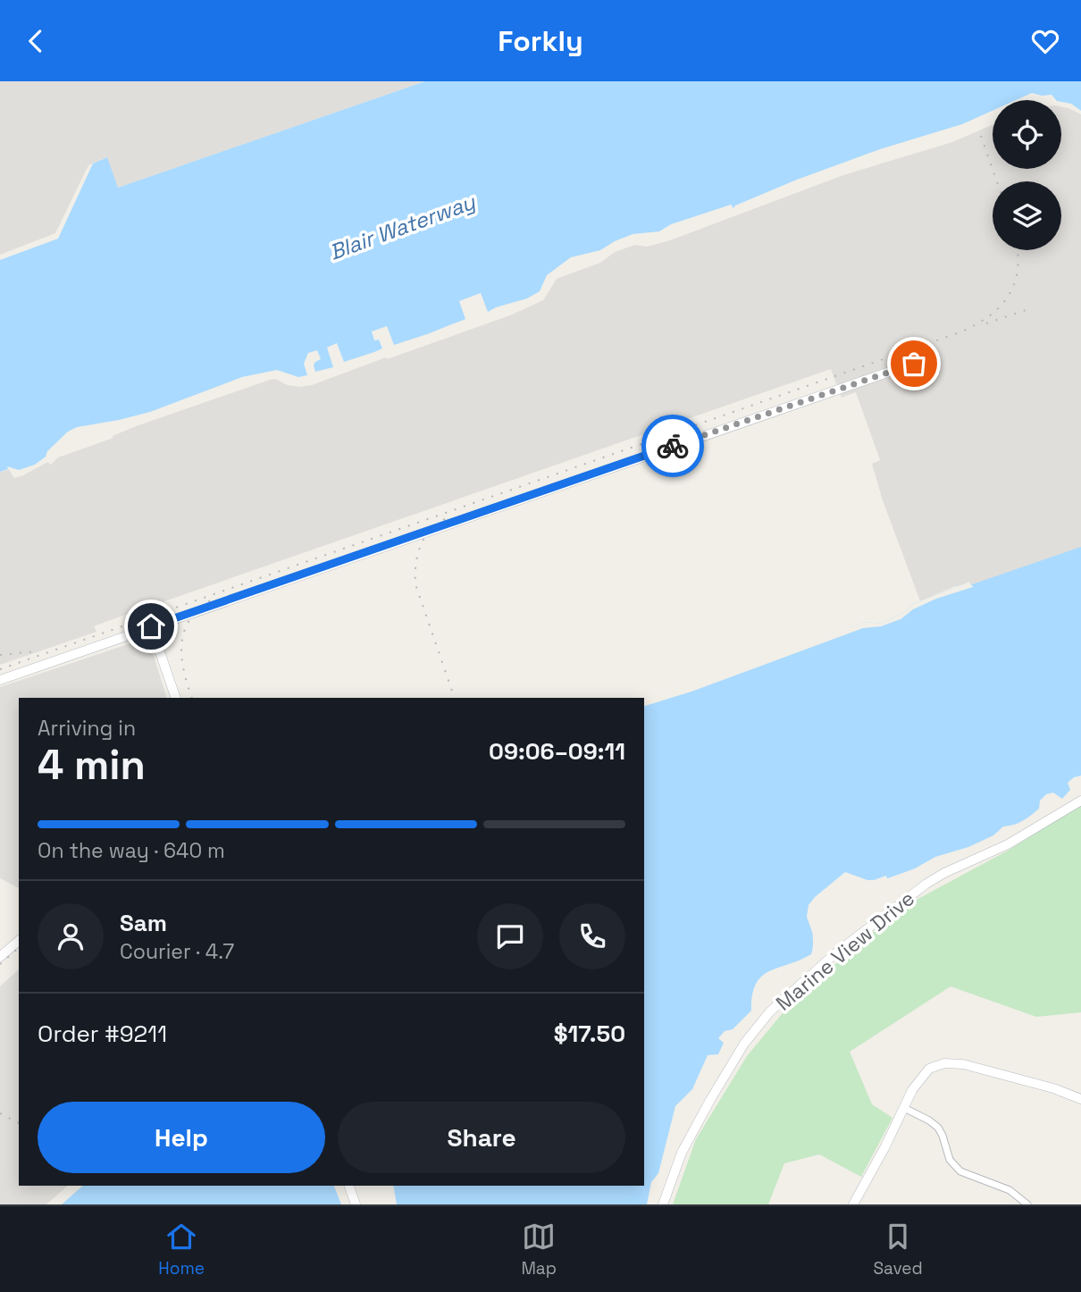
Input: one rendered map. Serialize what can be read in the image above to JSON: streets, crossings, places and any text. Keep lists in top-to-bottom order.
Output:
{
  "streets": {
    "street": ["Marine View Drive"]
  },
  "water": ["Blair Waterway"],
  "page": {
    "header": "Forkly",
    "heading": ["4 min", "Arriving in", "09:06–09:11"],
    "panel": [
      "Sam",
      "Courier · 4.7",
      "Order #9211",
      "$17.50"
    ],
    "bar": "On the way · 640 m",
    "buttons": ["Help", "Share"],
    "tabs": ["Home", "Map", "Saved"]
  }
}
